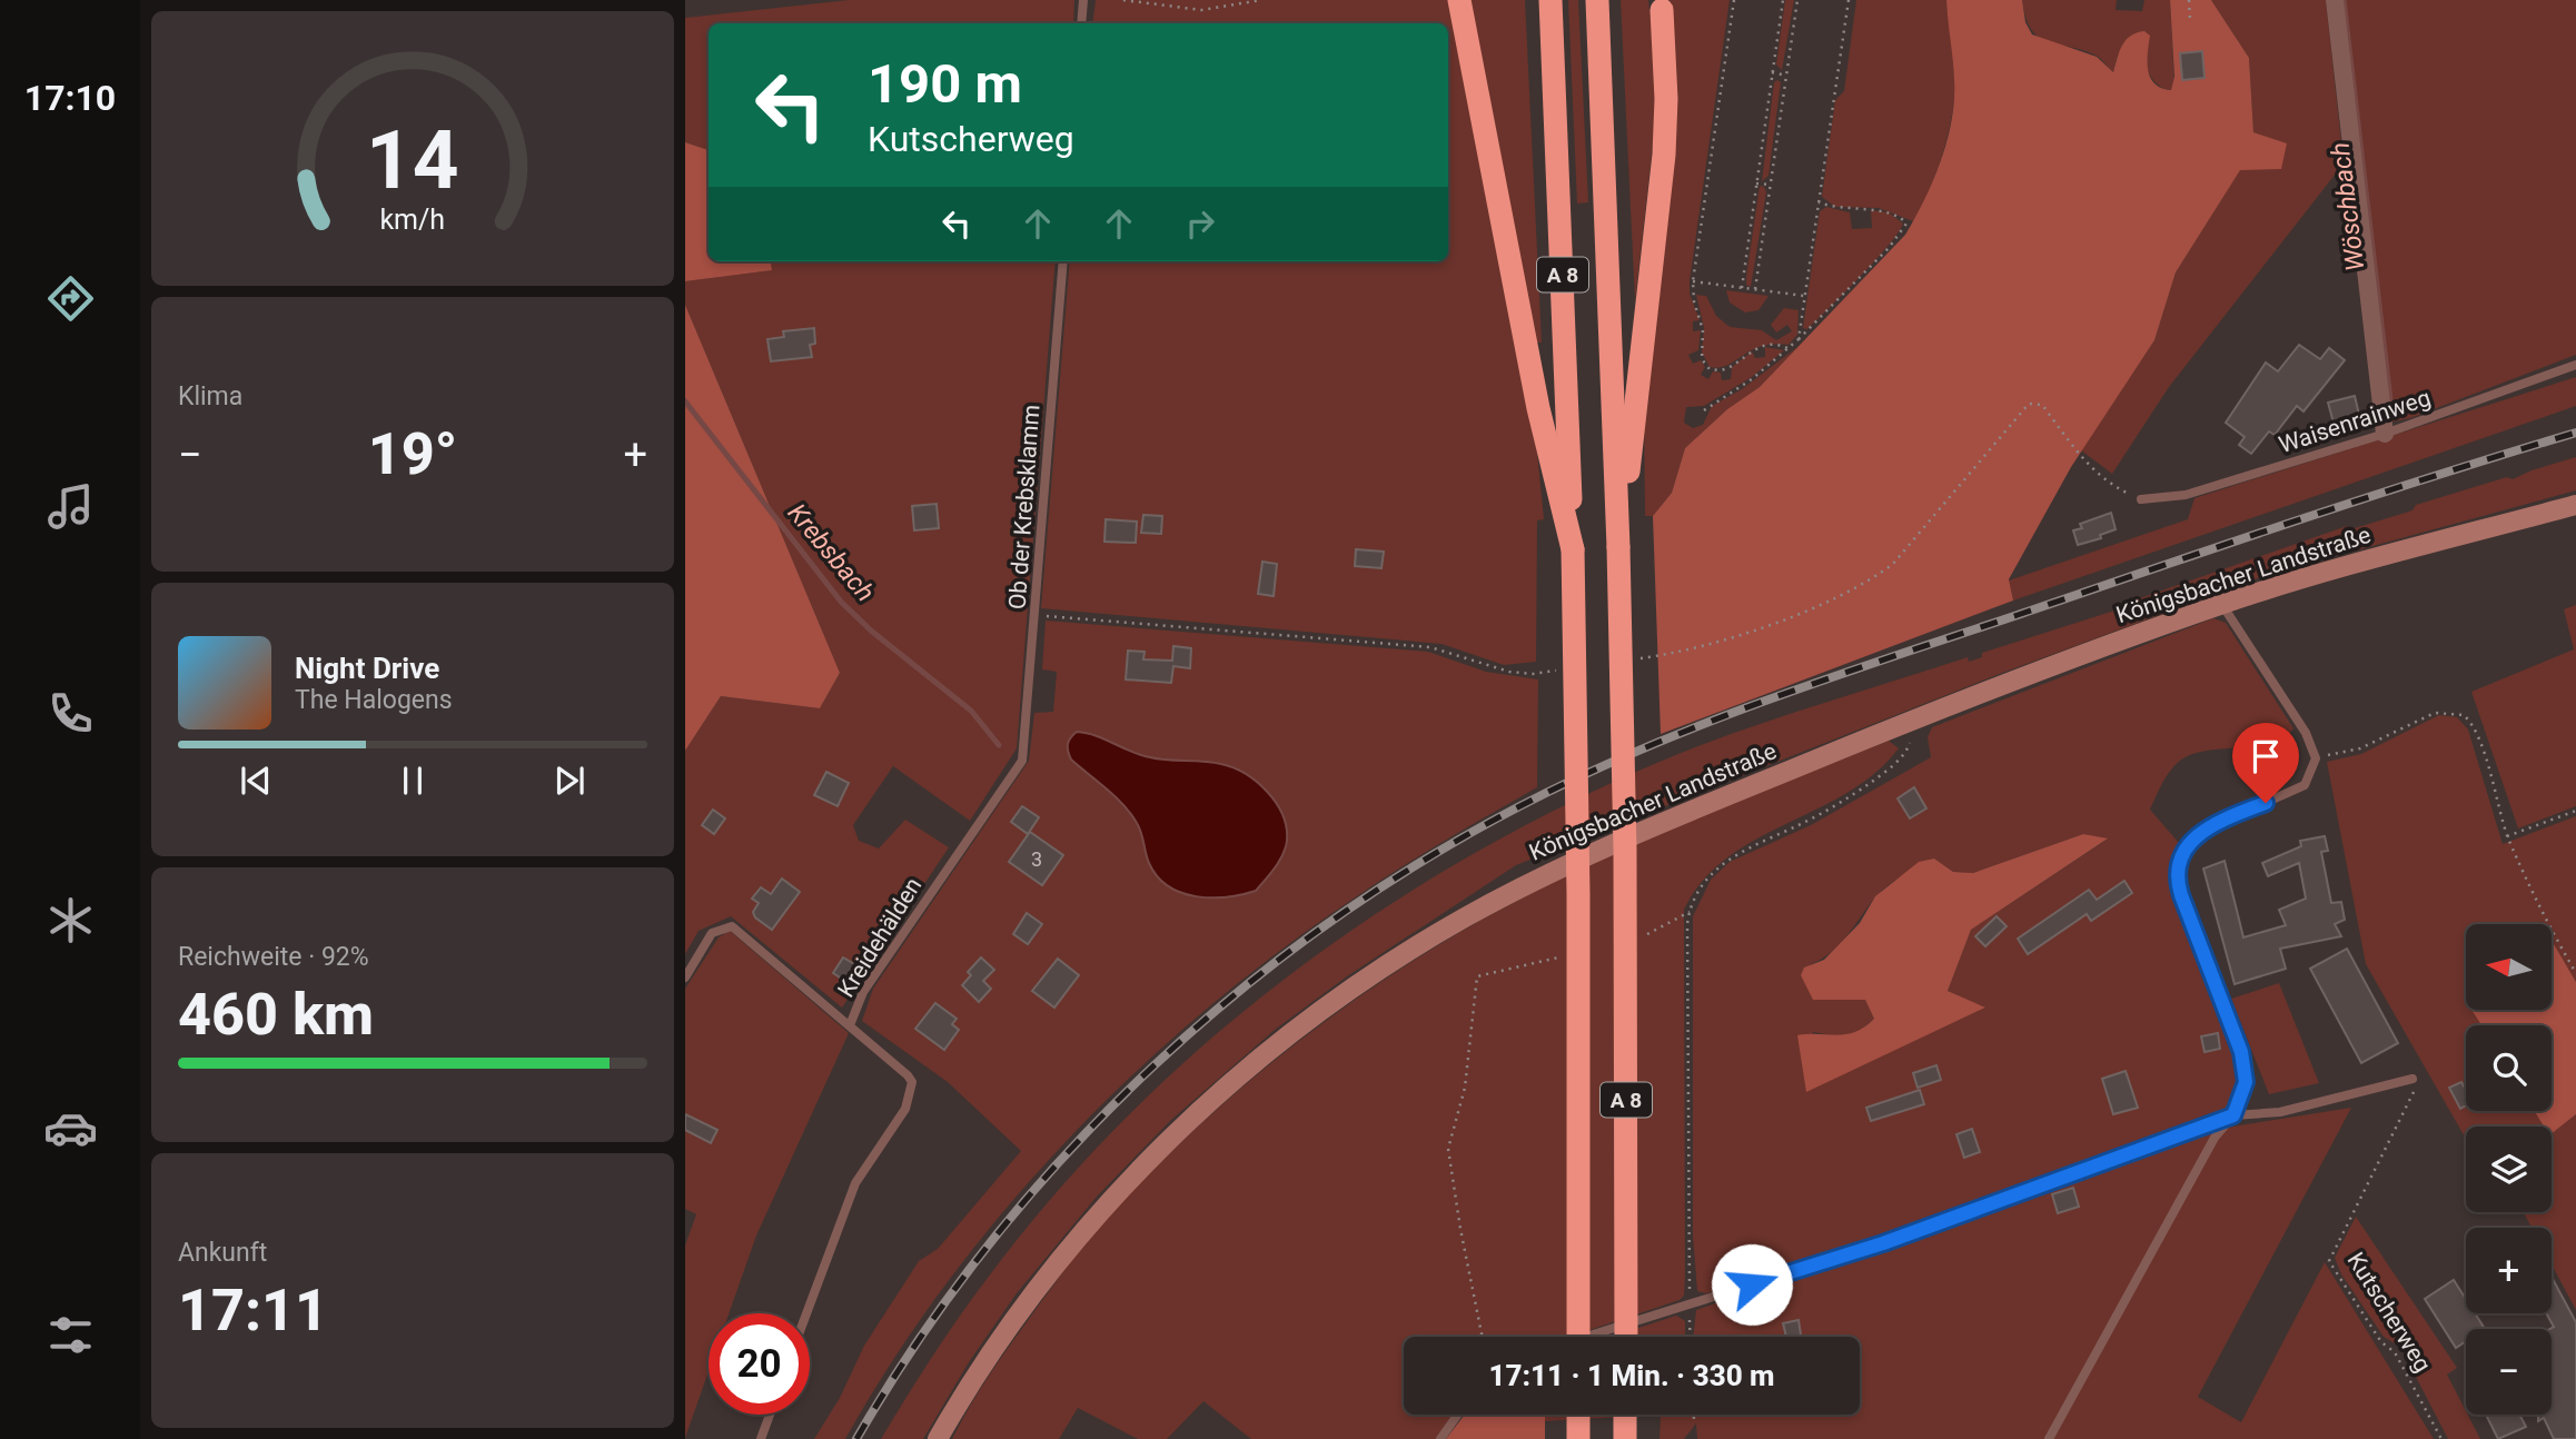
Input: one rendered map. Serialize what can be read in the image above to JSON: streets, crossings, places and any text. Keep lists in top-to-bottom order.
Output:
{
  "streets": {
    "highway": ["A 8"],
    "main road": ["Königsbacher Landstraße"],
    "lane": ["Waisenrainweg", "Ob der Krebsklamm", "Kreidehälden"],
    "path": ["Kutscherweg"]
  },
  "crossings": [
    ["Ob der Krebsklamm", "Kreidehälden"]
  ],
  "water": ["Wöschbach", "Krebsbach"],
  "house_numbers": ["3"],
  "north": "left",
  "page": {
    "tabs": "17:10",
    "turn": ["190 m", "Kutscherweg"],
    "tile": [
      "Klima",
      ["Reichweite · 92%", "460 km"],
      ["Ankunft", "17:11"]
    ],
    "heat": ["−", "19°", "+"],
    "song": ["Night Drive", "The Halogens"],
    "map_buttons": ["+", "−"],
    "limit": "20",
    "trip": "17:11 · 1 Min. · 330 m",
    "gauge": ["14", "km/h"]
  }
}
